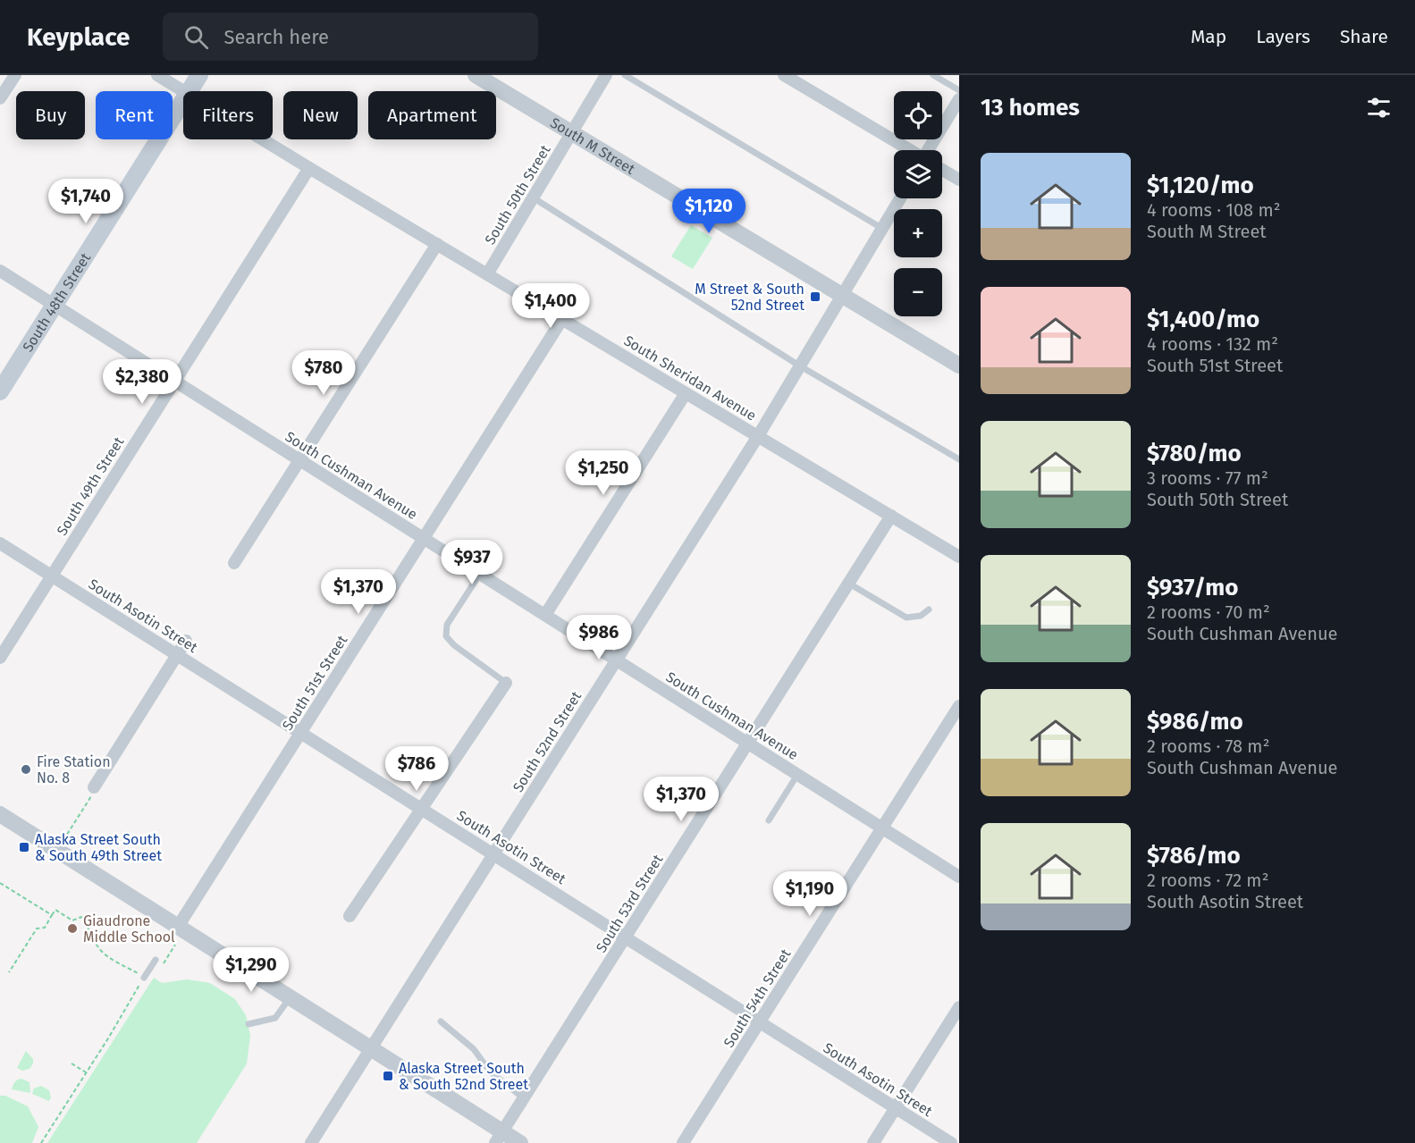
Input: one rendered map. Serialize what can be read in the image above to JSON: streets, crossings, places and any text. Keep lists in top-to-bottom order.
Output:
{
  "streets": {
    "main road": ["South 48th Street"],
    "street": [
      "South M Street",
      "South 50th Street",
      "South Sheridan Avenue",
      "South Cushman Avenue",
      "South 49th Street",
      "South Asotin Street",
      "South 51st Street",
      "South 52nd Street",
      "South 53rd Street",
      "South 54th Street"
    ]
  },
  "crossings": [
    ["South M Street", "South 50th Street"],
    ["South M Street", "South 52nd Street"],
    ["South 50th Street", "South Sheridan Avenue"],
    ["South 48th Street", "South Cushman Avenue"],
    ["South Sheridan Avenue", "South 49th Street"],
    ["South Sheridan Avenue", "South 51st Street"],
    ["South Sheridan Avenue", "South 52nd Street"],
    ["South Sheridan Avenue", "South 53rd Street"],
    ["South Cushman Avenue", "South 49th Street"],
    ["South Cushman Avenue", "South 51st Street"],
    ["South Cushman Avenue", "South 52nd Street"],
    ["South Cushman Avenue", "South 53rd Street"],
    ["South Cushman Avenue", "South 54th Street"],
    ["South 49th Street", "South Asotin Street"],
    ["South Asotin Street", "South 51st Street"],
    ["South Asotin Street", "South 52nd Street"],
    ["South Asotin Street", "South 53rd Street"],
    ["South Asotin Street", "South 54th Street"]
  ],
  "places": {
    "transit": ["M Street & South 52nd Street", "Alaska Street South & South 49th Street", "Alaska Street South & South 52nd Street"],
    "other": ["Fire Station No. 8", "Giaudrone Middle School"]
  },
  "page": {
    "header": "Keyplace",
    "search": "Search here",
    "nav": ["Map", "Layers", "Share"],
    "heading": "13 homes",
    "map_buttons": ["+", "−"],
    "chip": [
      "Buy",
      "Rent",
      "Filters",
      "New",
      "Apartment"
    ],
    "list": [
      {
        "name": "$1,120/mo",
        "note": "4 rooms · 108 m² · South M Street"
      },
      {
        "name": "$1,400/mo",
        "note": "4 rooms · 132 m² · South 51st Street"
      },
      {
        "name": "$780/mo",
        "note": "3 rooms · 77 m² · South 50th Street"
      },
      {
        "name": "$937/mo",
        "note": "2 rooms · 70 m² · South Cushman Avenue"
      },
      {
        "name": "$986/mo",
        "note": "2 rooms · 78 m² · South Cushman Avenue"
      },
      {
        "name": "$786/mo",
        "note": "2 rooms · 72 m² · South Asotin Street"
      }
    ],
    "price": [
      "$1,740",
      "$1,120",
      "$1,400",
      "$780",
      "$2,380",
      "$1,250",
      "$937",
      "$1,370",
      "$986",
      "$786",
      "$1,370",
      "$1,190",
      "$1,290"
    ]
  }
}
